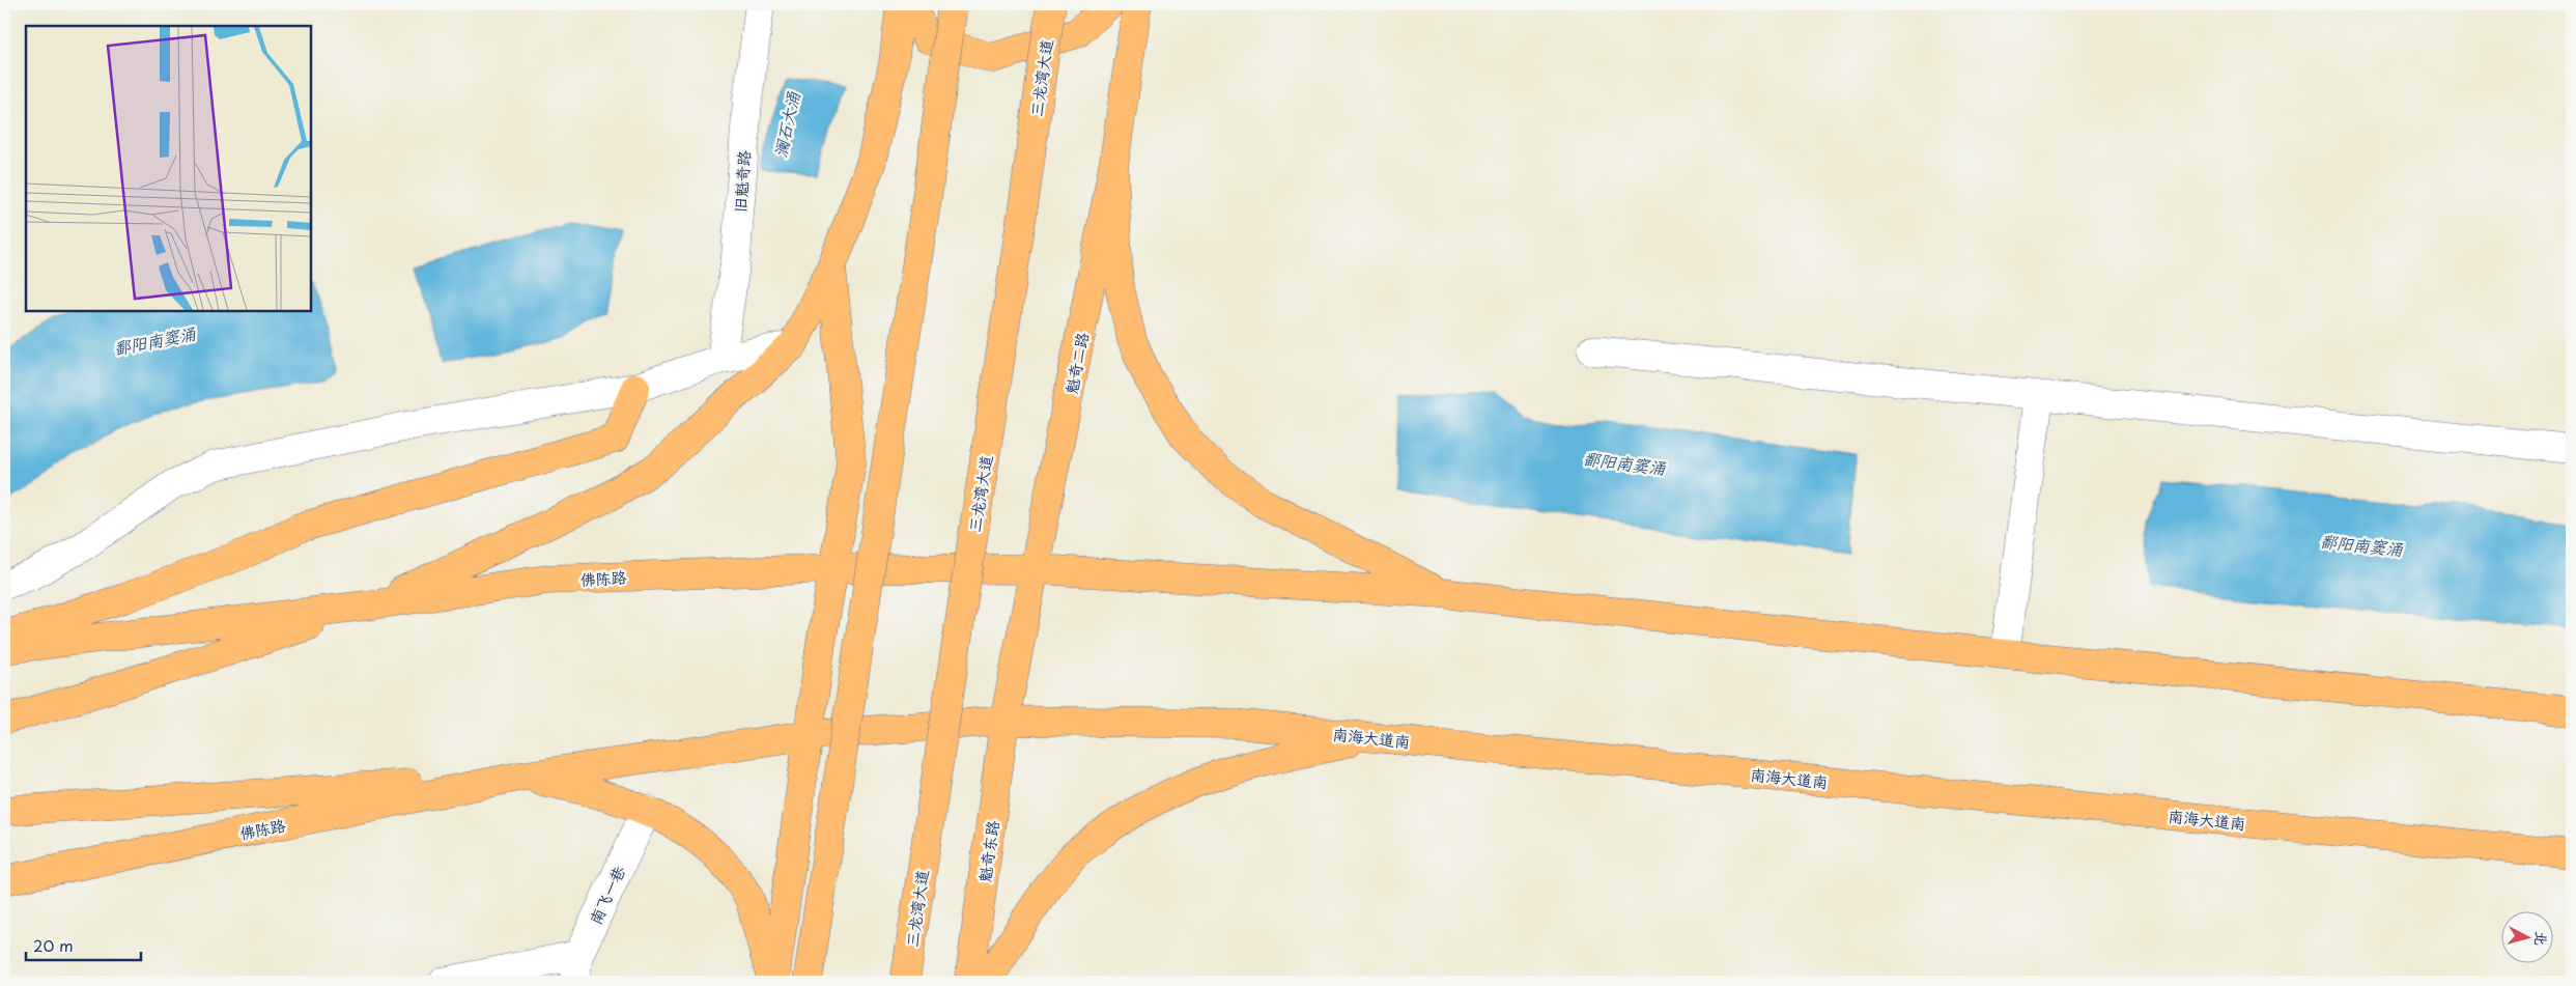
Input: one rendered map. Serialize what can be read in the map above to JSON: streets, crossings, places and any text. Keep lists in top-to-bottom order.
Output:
{
  "streets": {
    "main road": [
      "三龙湾大道",
      "魁奇二路",
      "佛陈路",
      "南海大道南",
      "魁奇东路"
    ],
    "street": ["旧魁奇路", "南飞一巷"]
  },
  "crossings": [
    ["魁奇二路", "佛陈路"],
    ["魁奇二路", "南海大道南"],
    ["魁奇二路", "魁奇东路"],
    ["佛陈路", "南海大道南"],
    ["南海大道南", "魁奇东路"]
  ],
  "water": ["澜石大涌", "鄱阳南窦涌"],
  "scale_bar": "20 m",
  "north": "right"
}
